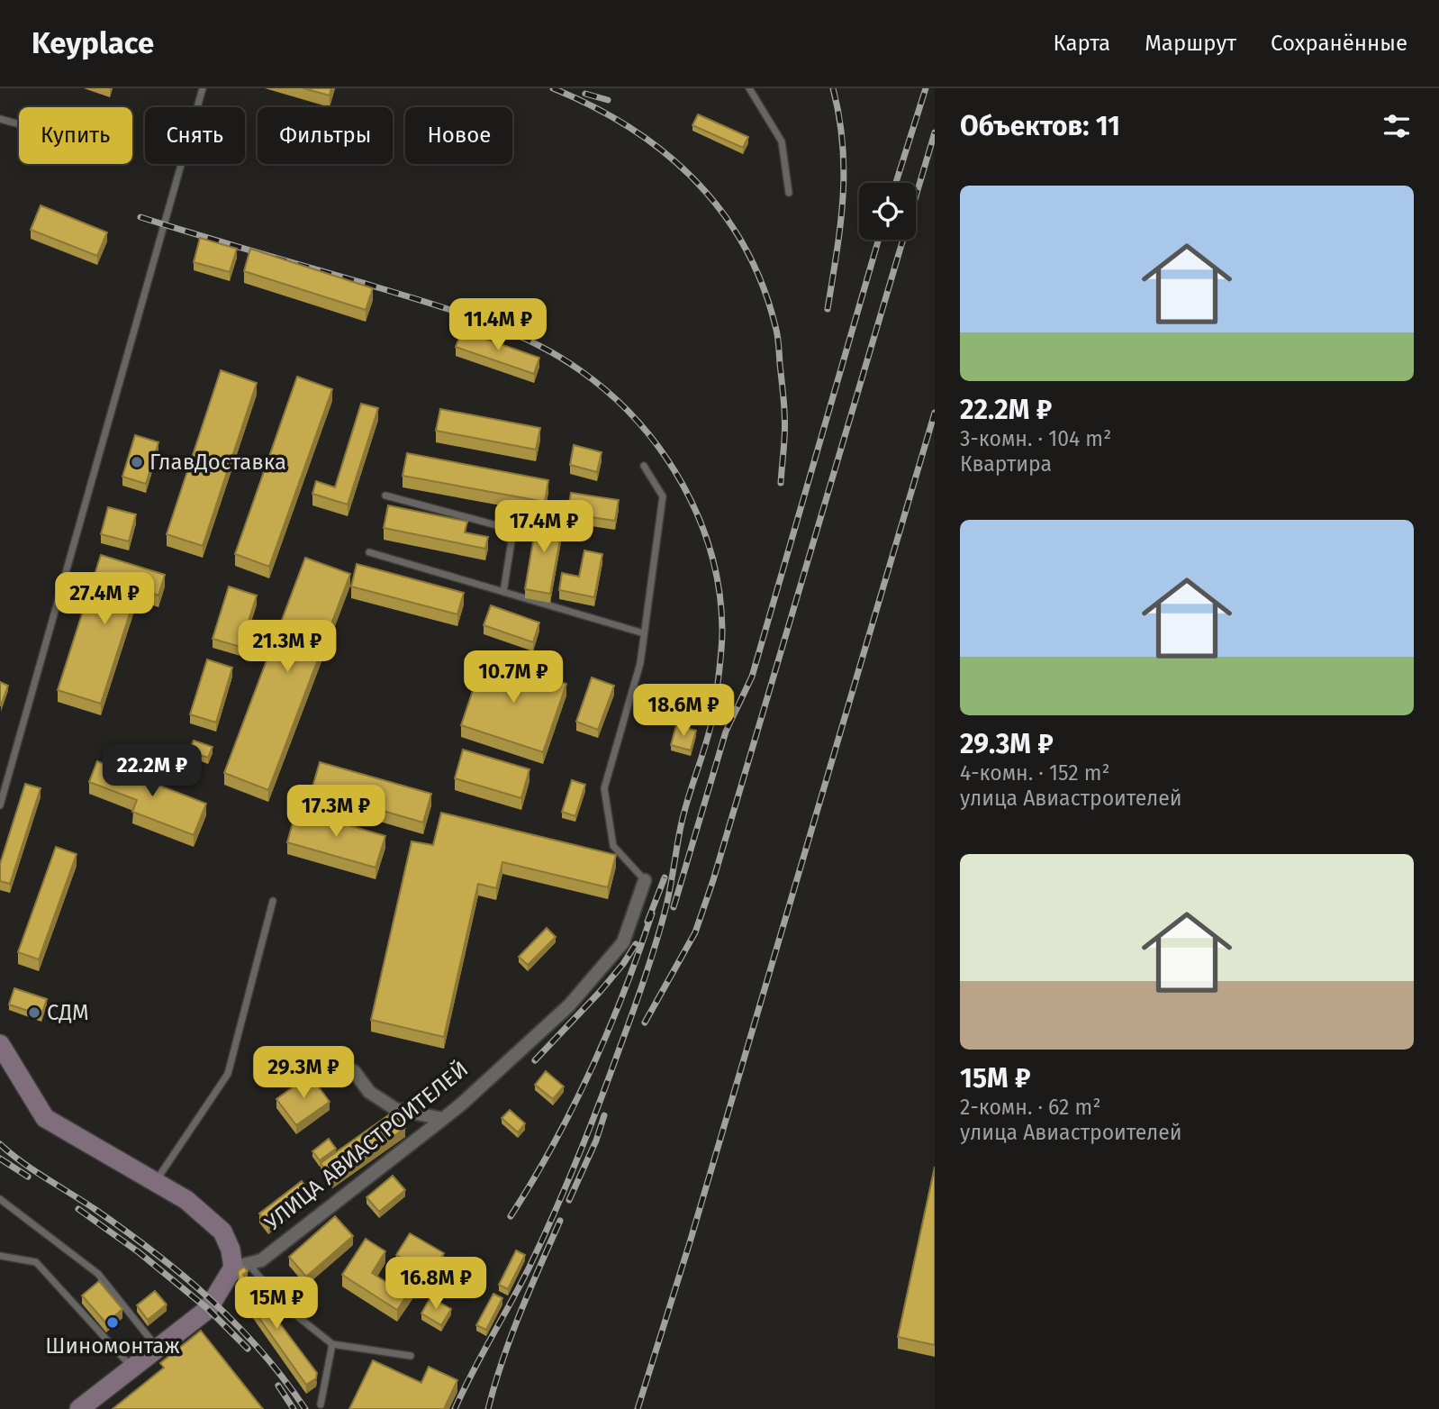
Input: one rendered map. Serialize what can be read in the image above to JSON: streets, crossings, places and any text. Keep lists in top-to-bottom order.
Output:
{
  "streets": {
    "street": ["УЛИЦА АВИАСТРОИТЕЛЕЙ"]
  },
  "places": ["ГлавДоставка", "СДМ", "Шиномонтаж"],
  "page": {
    "header": "Keyplace",
    "nav": ["Карта", "Маршрут", "Сохранённые"],
    "heading": "Объектов: 11",
    "chip": [
      "Купить",
      "Снять",
      "Фильтры",
      "Новое"
    ],
    "list": [
      {
        "name": "22.2M ₽",
        "note": "3-комн. · 104 m² · Квартира"
      },
      {
        "name": "29.3M ₽",
        "note": "4-комн. · 152 m² · улица Авиастроителей"
      },
      {
        "name": "15M ₽",
        "note": "2-комн. · 62 m² · улица Авиастроителей"
      }
    ],
    "price": [
      "11.4M ₽",
      "17.4M ₽",
      "27.4M ₽",
      "21.3M ₽",
      "10.7M ₽",
      "18.6M ₽",
      "22.2M ₽",
      "17.3M ₽",
      "29.3M ₽",
      "16.8M ₽",
      "15M ₽"
    ]
  }
}
